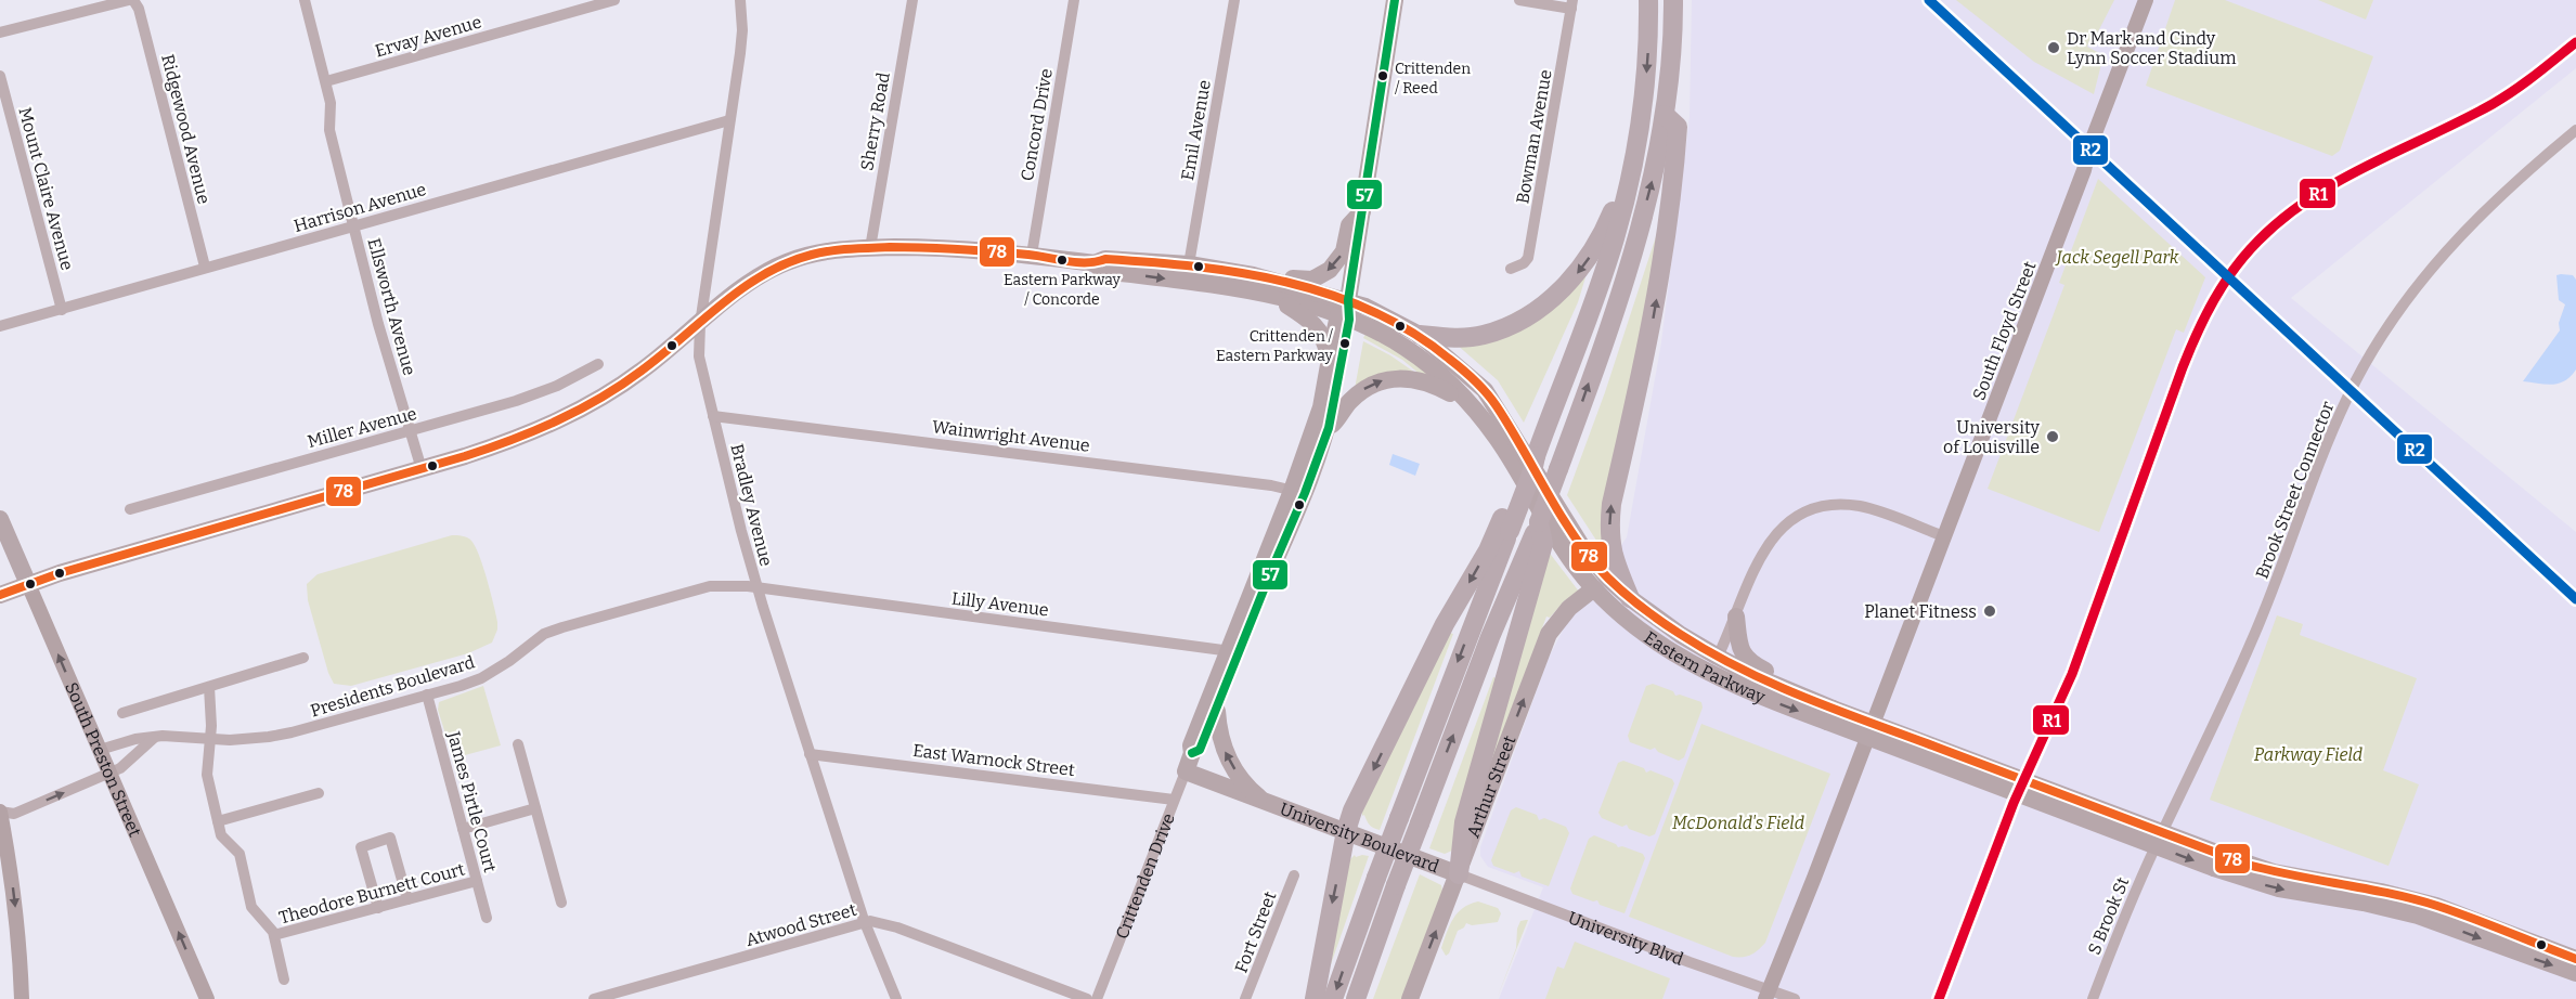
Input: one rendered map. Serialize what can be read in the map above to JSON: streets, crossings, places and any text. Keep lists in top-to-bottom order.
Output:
{
  "streets": {
    "main road": [
      "Eastern Parkway",
      "South Preston Street",
      "Arthur Street",
      "University Boulevard",
      "Crittenden Drive"
    ],
    "street": [
      "Ervay Avenue",
      "Sherry Road",
      "Concord Drive",
      "Ridgewood Avenue",
      "Emil Avenue",
      "Bowman Avenue",
      "Mount Claire Avenue",
      "Harrison Avenue",
      "Ellsworth Avenue",
      "South Floyd Street",
      "Miller Avenue",
      "Wainwright Avenue",
      "Brook Street Connector",
      "Bradley Avenue",
      "Lilly Avenue",
      "Presidents Boulevard",
      "East Warnock Street",
      "James Pirtle Court",
      "Theodore Burnett Court",
      "S Brook St",
      "Atwood Street",
      "Fort Street",
      "University Blvd"
    ]
  },
  "crossings": [
    ["Ervay Avenue", "Ellsworth Avenue"],
    ["Sherry Road", "Eastern Parkway"],
    ["Concord Drive", "Eastern Parkway"],
    ["Ridgewood Avenue", "Harrison Avenue"],
    ["Emil Avenue", "Eastern Parkway"],
    ["Mount Claire Avenue", "Harrison Avenue"],
    ["Harrison Avenue", "Ellsworth Avenue"],
    ["Harrison Avenue", "Bradley Avenue"],
    ["Ellsworth Avenue", "Miller Avenue"],
    ["Ellsworth Avenue", "Eastern Parkway"],
    ["South Floyd Street", "University Blvd"],
    ["Wainwright Avenue", "Bradley Avenue"],
    ["Wainwright Avenue", "Crittenden Drive"],
    ["Brook Street Connector", "S Brook St"],
    ["Bradley Avenue", "Lilly Avenue"],
    ["Bradley Avenue", "Eastern Parkway"],
    ["Bradley Avenue", "Presidents Boulevard"],
    ["Bradley Avenue", "East Warnock Street"],
    ["Bradley Avenue", "Atwood Street"],
    ["Lilly Avenue", "Presidents Boulevard"],
    ["Lilly Avenue", "Crittenden Drive"],
    ["Eastern Parkway", "South Preston Street"],
    ["Eastern Parkway", "Arthur Street"],
    ["Eastern Parkway", "Crittenden Drive"],
    ["Presidents Boulevard", "South Preston Street"],
    ["Presidents Boulevard", "James Pirtle Court"],
    ["East Warnock Street", "Crittenden Drive"],
    ["Arthur Street", "University Boulevard"],
    ["Arthur Street", "University Blvd"],
    ["James Pirtle Court", "Theodore Burnett Court"],
    ["University Boulevard", "University Blvd"]
  ],
  "one_way": ["South Preston Street", "Arthur Street"],
  "parks": ["Jack Segell Park", "Parkway Field", "McDonald's Field"],
  "places": [
    "Dr Mark and Cindy Lynn Soccer Stadium",
    "Crittenden / Reed",
    "Eastern Parkway / Concorde",
    "Crittenden / Eastern Parkway",
    "University of Louisville",
    "Planet Fitness"
  ],
  "lines": [
    "transit line R2",
    "transit line 57",
    "transit line R1",
    "transit line 78"
  ]
}
